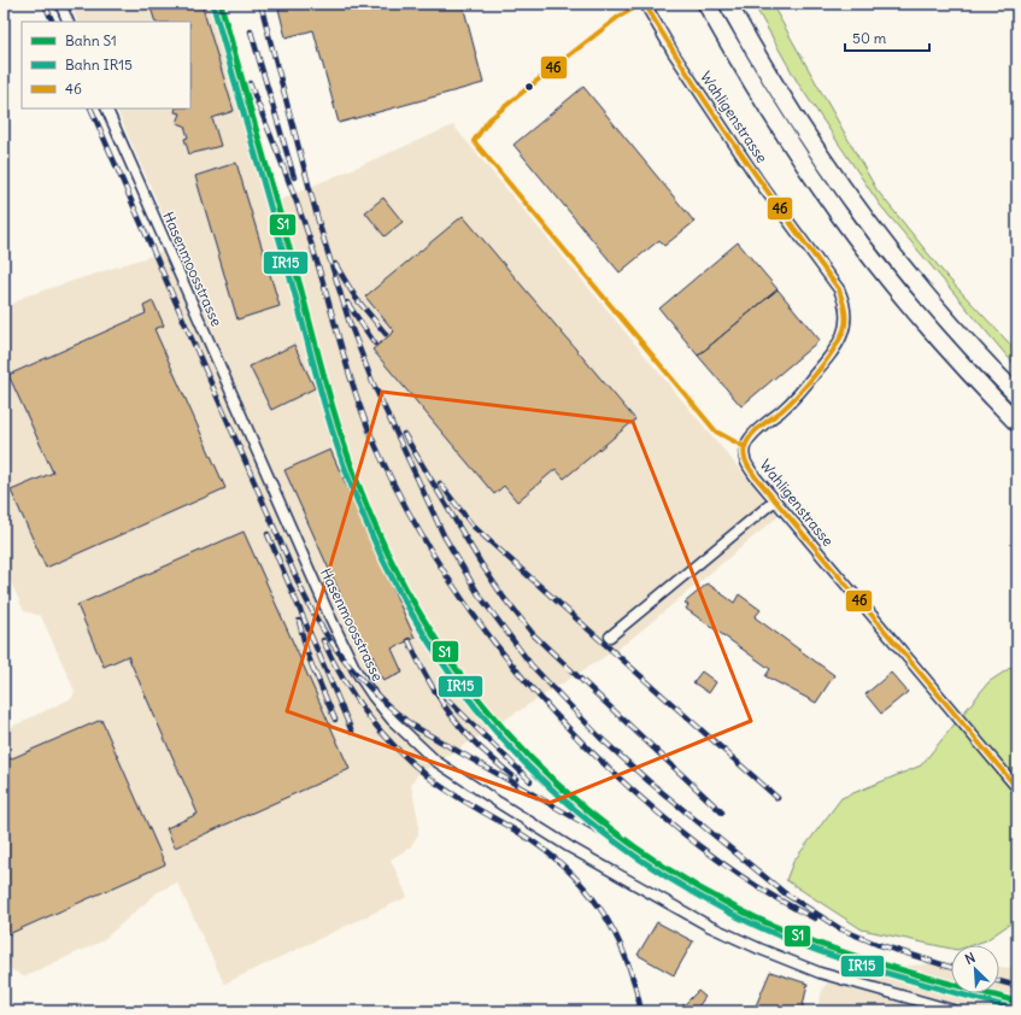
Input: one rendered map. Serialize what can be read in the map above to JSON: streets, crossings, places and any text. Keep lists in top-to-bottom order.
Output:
{
  "streets": {
    "street": ["Wahligenstrasse", "Hasenmoosstrasse"]
  },
  "lines": ["rail line S1", "transit line 46", "rail line IR15"],
  "legend": ["Bahn S1", "Bahn IR15", "46"],
  "scale_bar": "50 m",
  "north": "top left"
}
